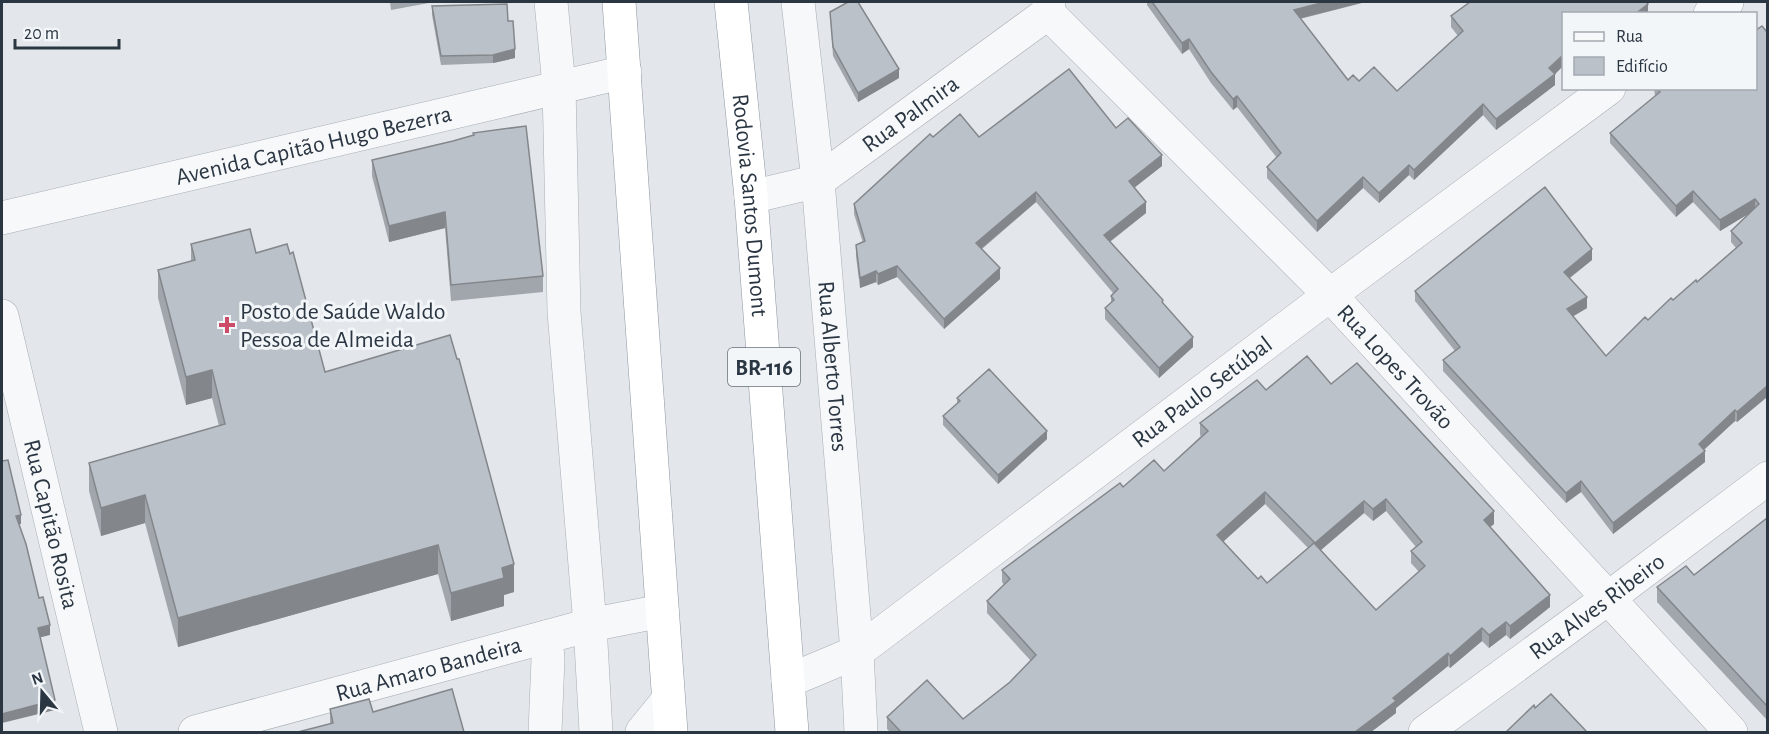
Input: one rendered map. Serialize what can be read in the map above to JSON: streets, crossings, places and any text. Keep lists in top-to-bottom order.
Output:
{
  "streets": {
    "highway": ["Rodovia Santos Dumont", "BR-116"],
    "street": [
      "Rua Palmira",
      "Avenida Capitão Hugo Bezerra",
      "Rua Alberto Torres",
      "Rua Lopes Trovão",
      "Rua Paulo Setúbal",
      "Rua Capitão Rosita",
      "Rua Alves Ribeiro",
      "Rua Amaro Bandeira"
    ]
  },
  "crossings": [
    ["Rua Palmira", "Rodovia Santos Dumont"],
    ["Rua Palmira", "Rua Alberto Torres"],
    ["Rua Palmira", "Rua Lopes Trovão"],
    ["Rodovia Santos Dumont", "Rua Paulo Setúbal"],
    ["Rua Alberto Torres", "Rua Paulo Setúbal"],
    ["Rua Lopes Trovão", "Rua Paulo Setúbal"],
    ["Rua Lopes Trovão", "Rua Alves Ribeiro"]
  ],
  "places": {
    "health": ["Posto de Saúde Waldo Pessoa de Almeida"]
  },
  "legend": ["Rua", "Edifício"],
  "scale_bar": "20 m",
  "north": "top"
}
